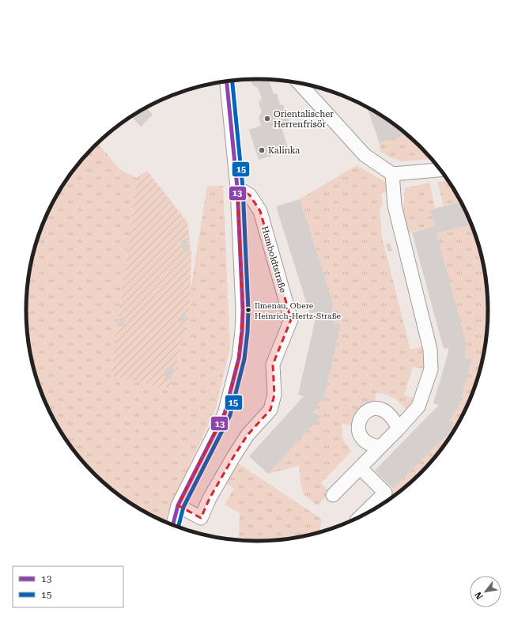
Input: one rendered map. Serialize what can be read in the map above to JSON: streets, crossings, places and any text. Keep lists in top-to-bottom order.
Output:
{
  "streets": {
    "street": ["Humboldtstraße"]
  },
  "places": ["Orientalischer Herrenfrisör", "Kalinka", "Ilmenau, Obere Heinrich-Hertz-Straße"],
  "lines": ["transit line 15", "transit line 13"],
  "legend": ["13", "15"],
  "north": "bottom left"
}
